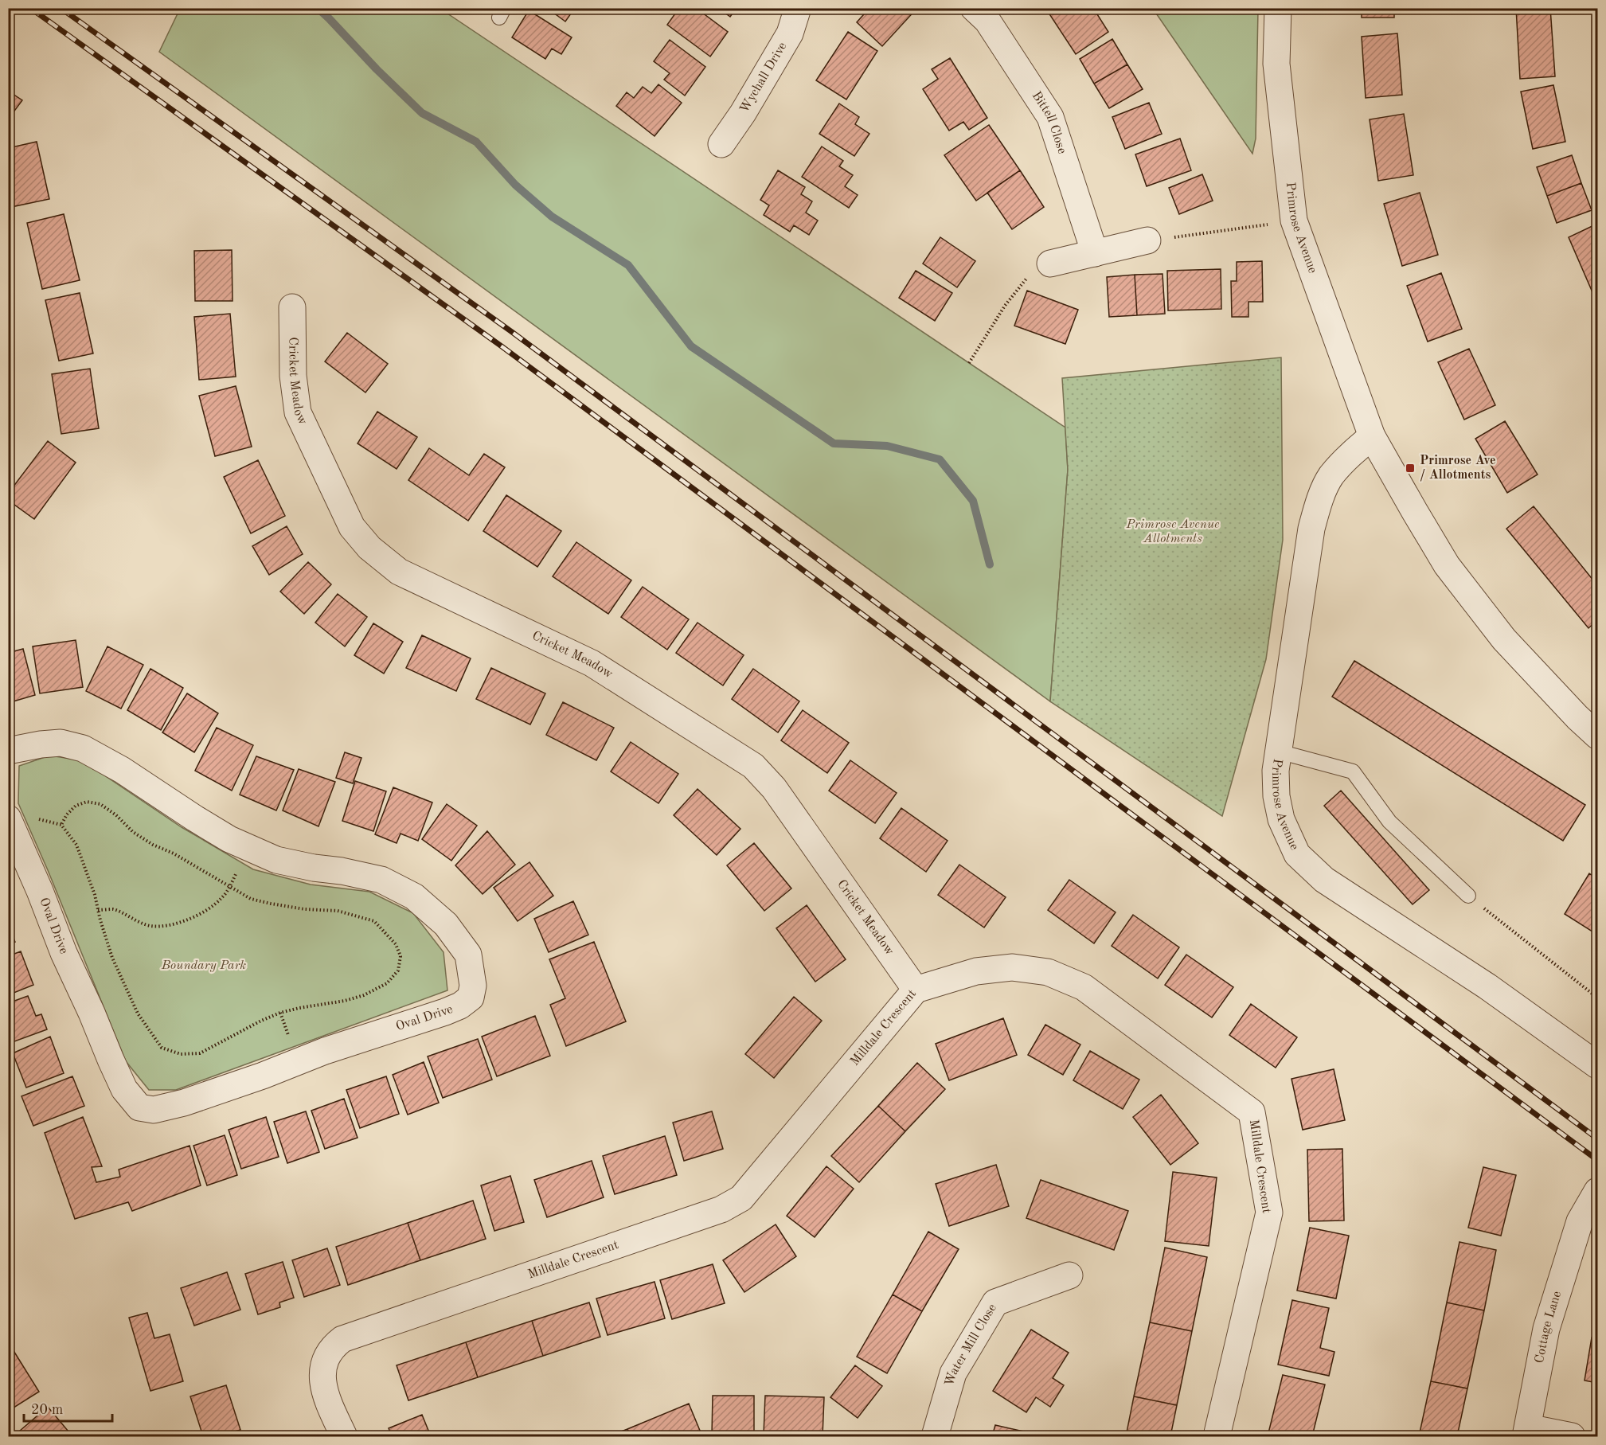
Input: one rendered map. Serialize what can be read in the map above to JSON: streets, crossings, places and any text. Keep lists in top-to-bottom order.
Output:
{
  "streets": {
    "street": [
      "Wychall Drive",
      "Bittell Close",
      "Primrose Avenue",
      "Cricket Meadow",
      "Oval Drive",
      "Milldale Crescent",
      "Cottage Lane",
      "Water Mill Close"
    ]
  },
  "crossings": [
    ["Cricket Meadow", "Milldale Crescent"]
  ],
  "parks": ["Primrose Avenue Allotments", "Boundary Park"],
  "places": {
    "transit": ["Primrose Ave / Allotments"]
  },
  "scale_bar": "20 m"
}
